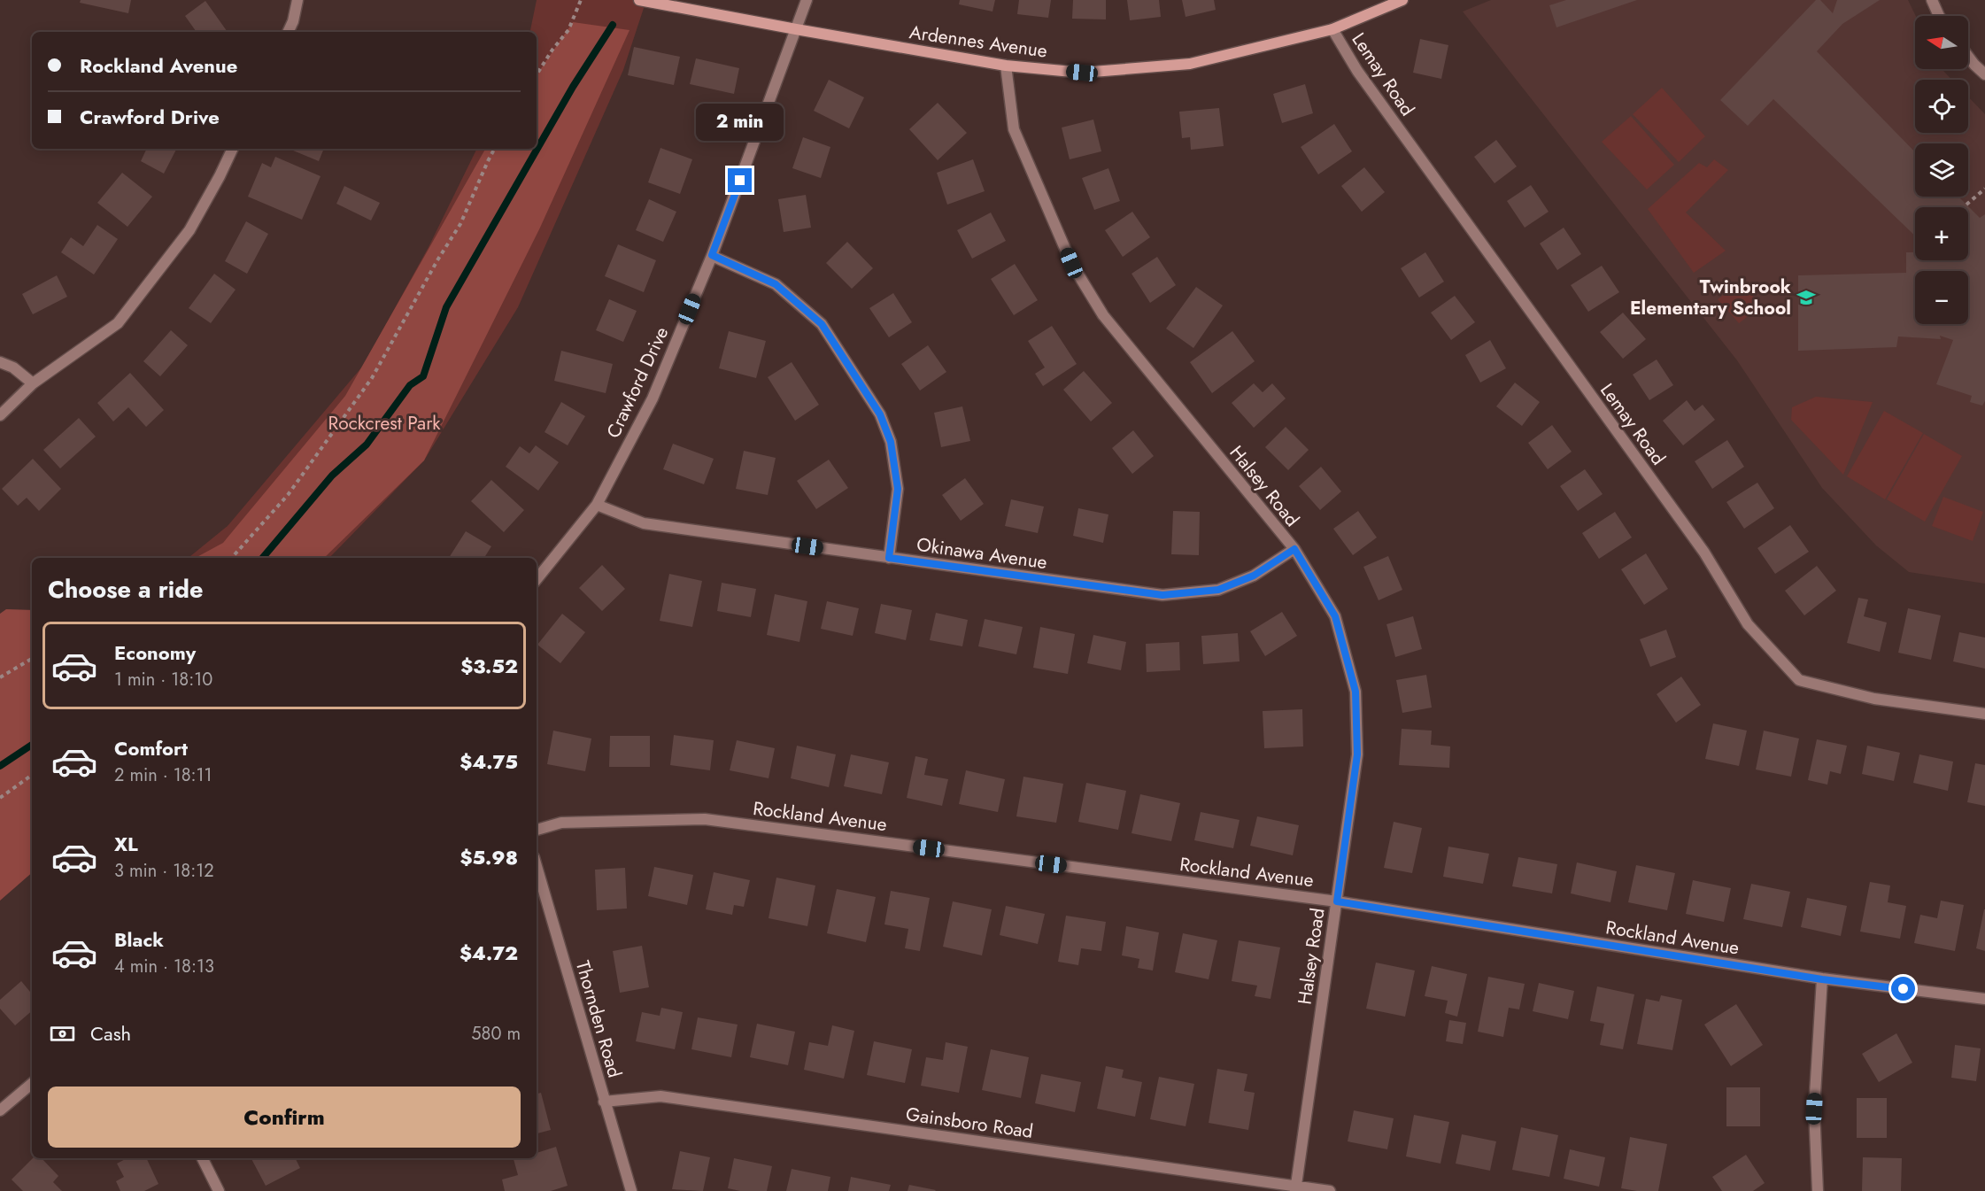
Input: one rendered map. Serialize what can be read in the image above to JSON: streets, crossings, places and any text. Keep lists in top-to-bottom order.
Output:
{
  "streets": {
    "street": [
      "Ardennes Avenue",
      "Lemay Road",
      "Crawford Drive",
      "Halsey Road",
      "Okinawa Avenue",
      "Rockland Avenue",
      "Thornden Road",
      "Gainsboro Road"
    ]
  },
  "crossings": [
    ["Ardennes Avenue", "Lemay Road"],
    ["Ardennes Avenue", "Crawford Drive"],
    ["Ardennes Avenue", "Halsey Road"],
    ["Crawford Drive", "Okinawa Avenue"],
    ["Halsey Road", "Okinawa Avenue"],
    ["Halsey Road", "Rockland Avenue"],
    ["Halsey Road", "Gainsboro Road"],
    ["Thornden Road", "Gainsboro Road"]
  ],
  "parks": ["Rockcrest Park"],
  "places": {
    "school or university": ["Twinbrook Elementary School"]
  },
  "north": "left",
  "page": {
    "map_buttons": ["+", "−"],
    "banner": ["Rockland Avenue", "Crawford Drive"],
    "bubble": "2 min",
    "heading": "Choose a ride",
    "list": [
      {
        "name": "Economy",
        "note": "1 min · 18:10",
        "value": "$3.52"
      },
      {
        "name": "Comfort",
        "note": "2 min · 18:11",
        "value": "$4.75"
      },
      {
        "name": "XL",
        "note": "3 min · 18:12",
        "value": "$5.98"
      },
      {
        "name": "Black",
        "note": "4 min · 18:13",
        "value": "$4.72"
      }
    ],
    "pay": ["Cash", "580 m"],
    "buttons": "Confirm"
  }
}
